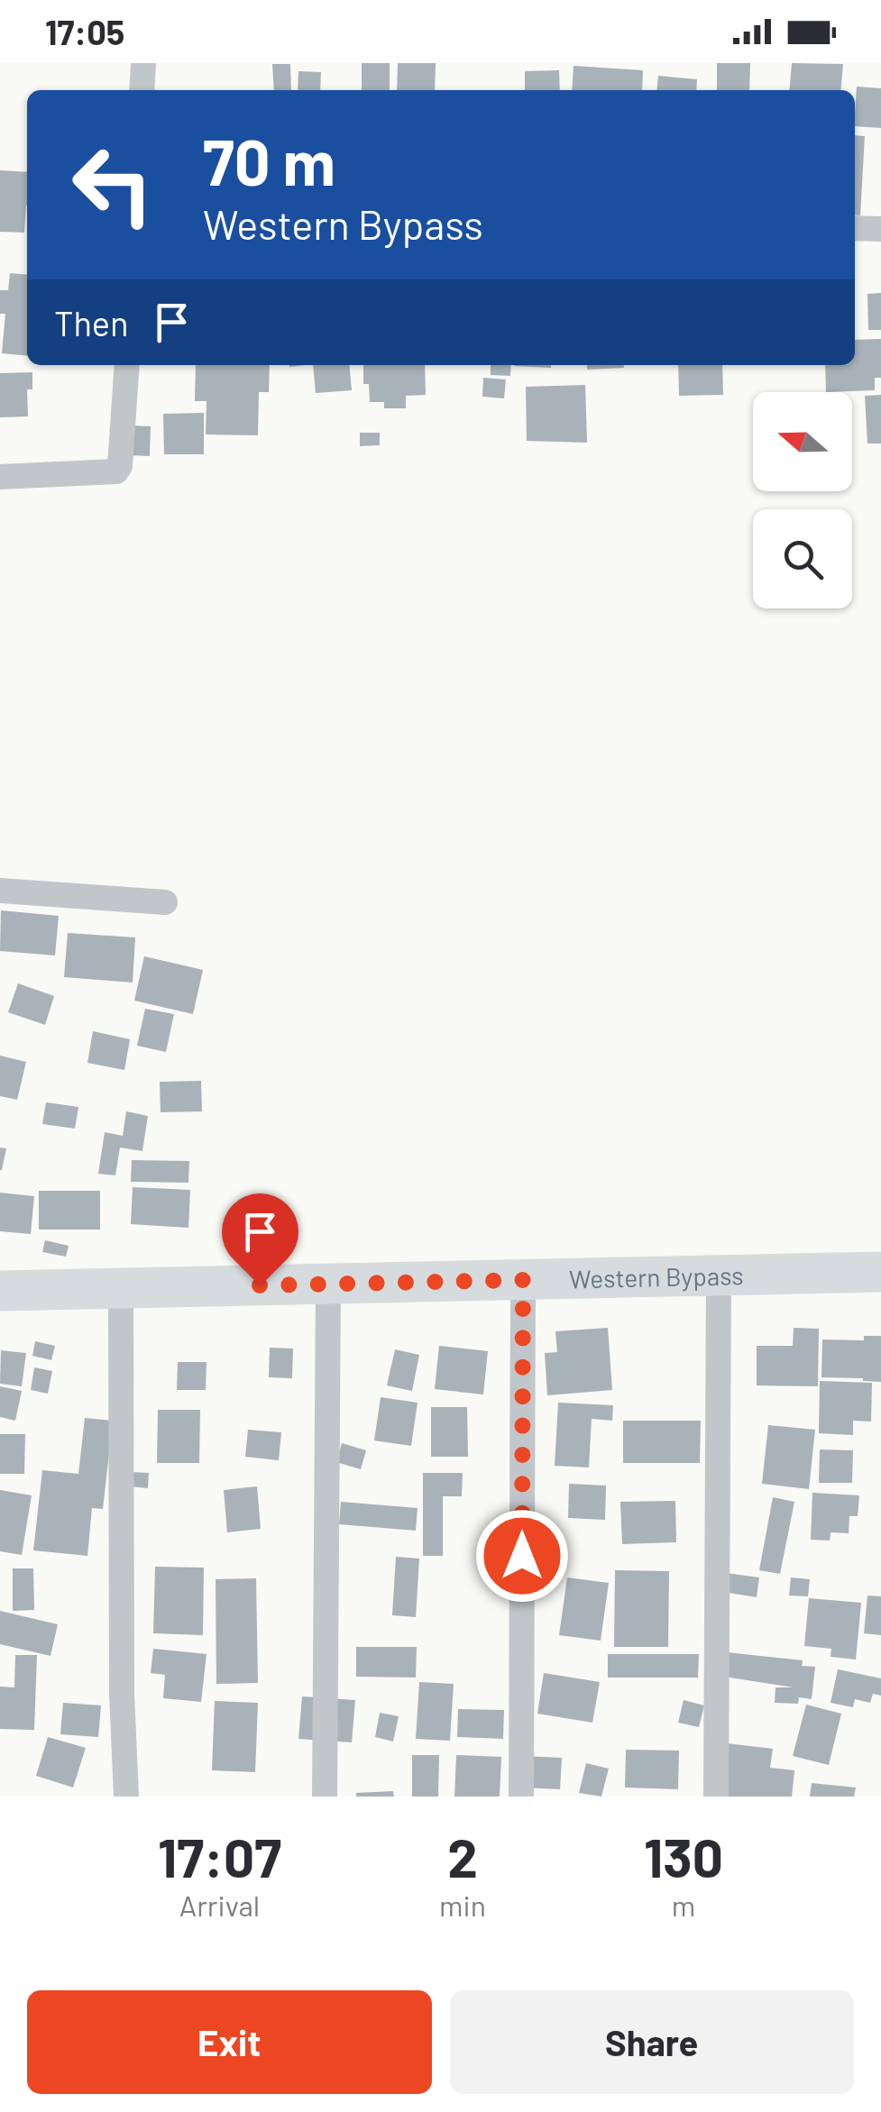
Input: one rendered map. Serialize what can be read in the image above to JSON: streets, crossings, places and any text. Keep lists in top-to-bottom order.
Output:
{
  "streets": {
    "main road": ["Western Bypass"]
  },
  "north": "left",
  "page": {
    "status": "17:05",
    "turn": ["70 m", "Western Bypass"],
    "then": "Then",
    "eta": [
      "17:07",
      "Arrival",
      "2",
      "min",
      "130",
      "m"
    ],
    "buttons": ["Exit", "Share"]
  }
}
